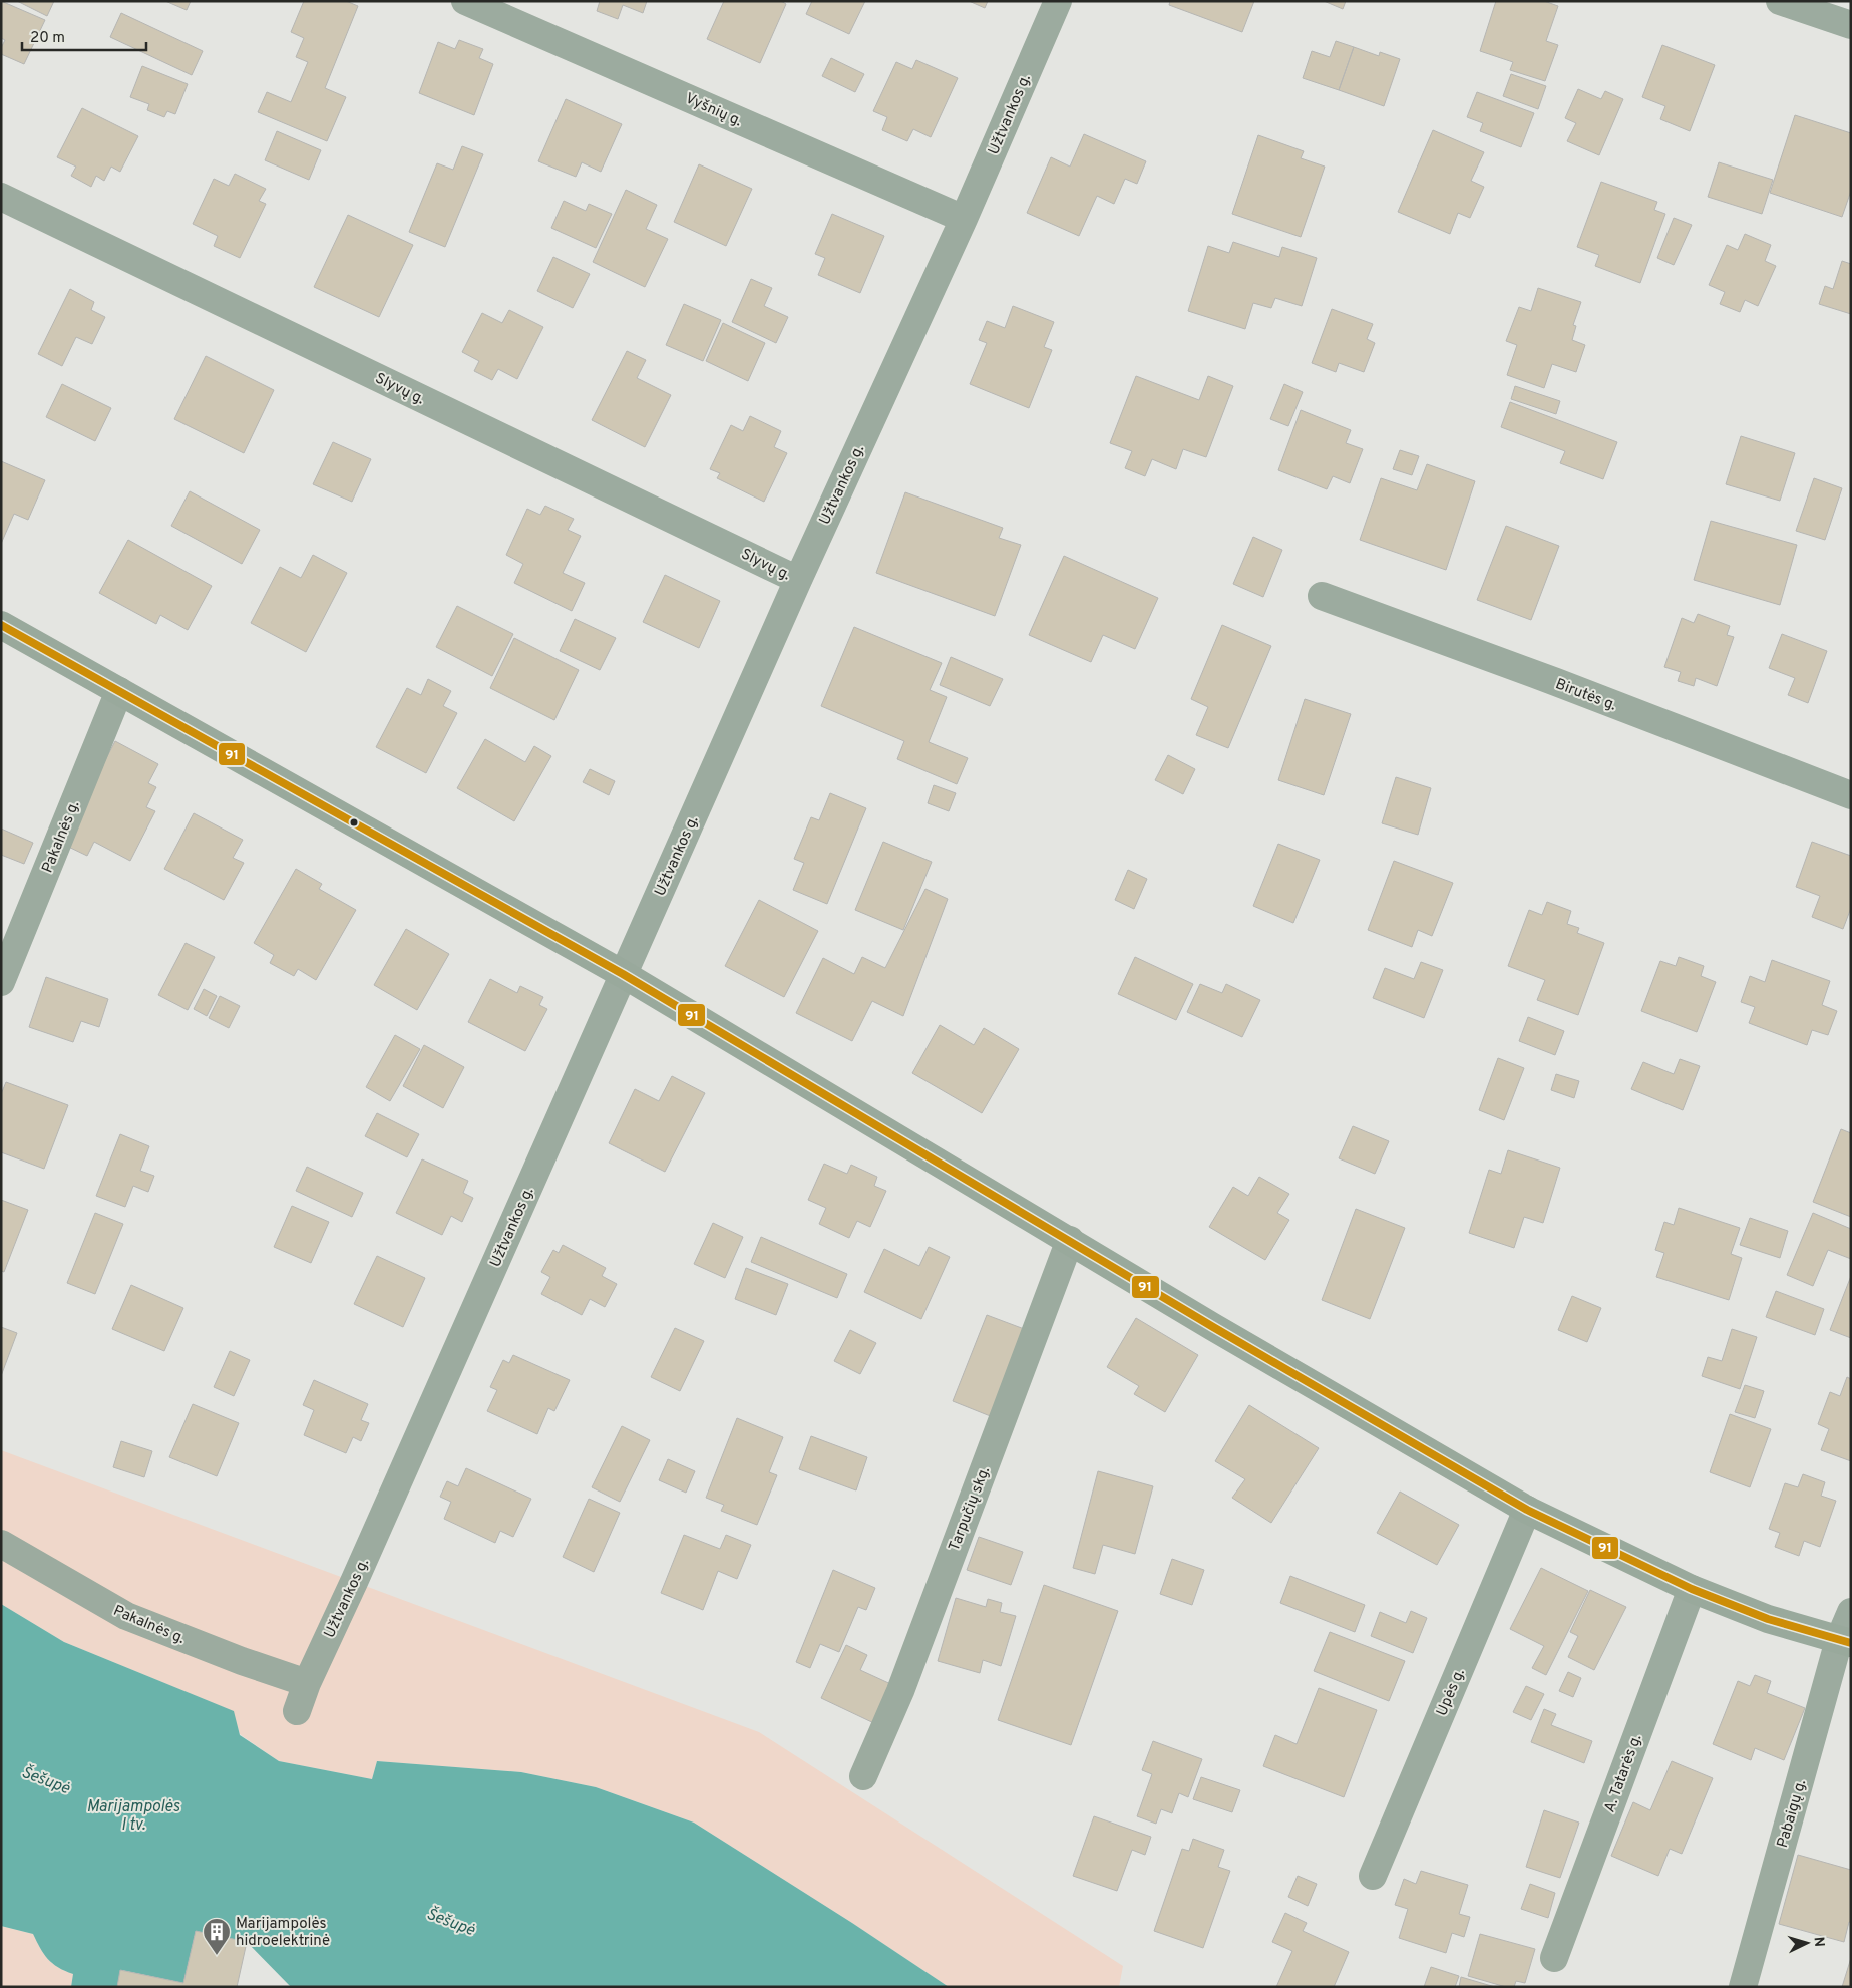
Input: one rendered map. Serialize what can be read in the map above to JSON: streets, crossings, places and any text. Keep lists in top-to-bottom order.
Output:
{
  "streets": {
    "street": [
      "Vyšnių g.",
      "Užtvankos g.",
      "Slyvų g.",
      "Birutės g.",
      "Pakalnės g.",
      "Tarpučių skg.",
      "Upės g.",
      "A. Tatarės g.",
      "Pabaigų g."
    ]
  },
  "crossings": [
    ["Vyšnių g.", "Užtvankos g."],
    ["Užtvankos g.", "Slyvų g."],
    ["Užtvankos g.", "Pakalnės g."]
  ],
  "water": ["Šešupė", "Marijampolės I tv."],
  "places": {
    "building": ["Marijampolės hidroelektrinė"]
  },
  "lines": ["transit line 91"],
  "scale_bar": "20 m",
  "north": "right"
}
